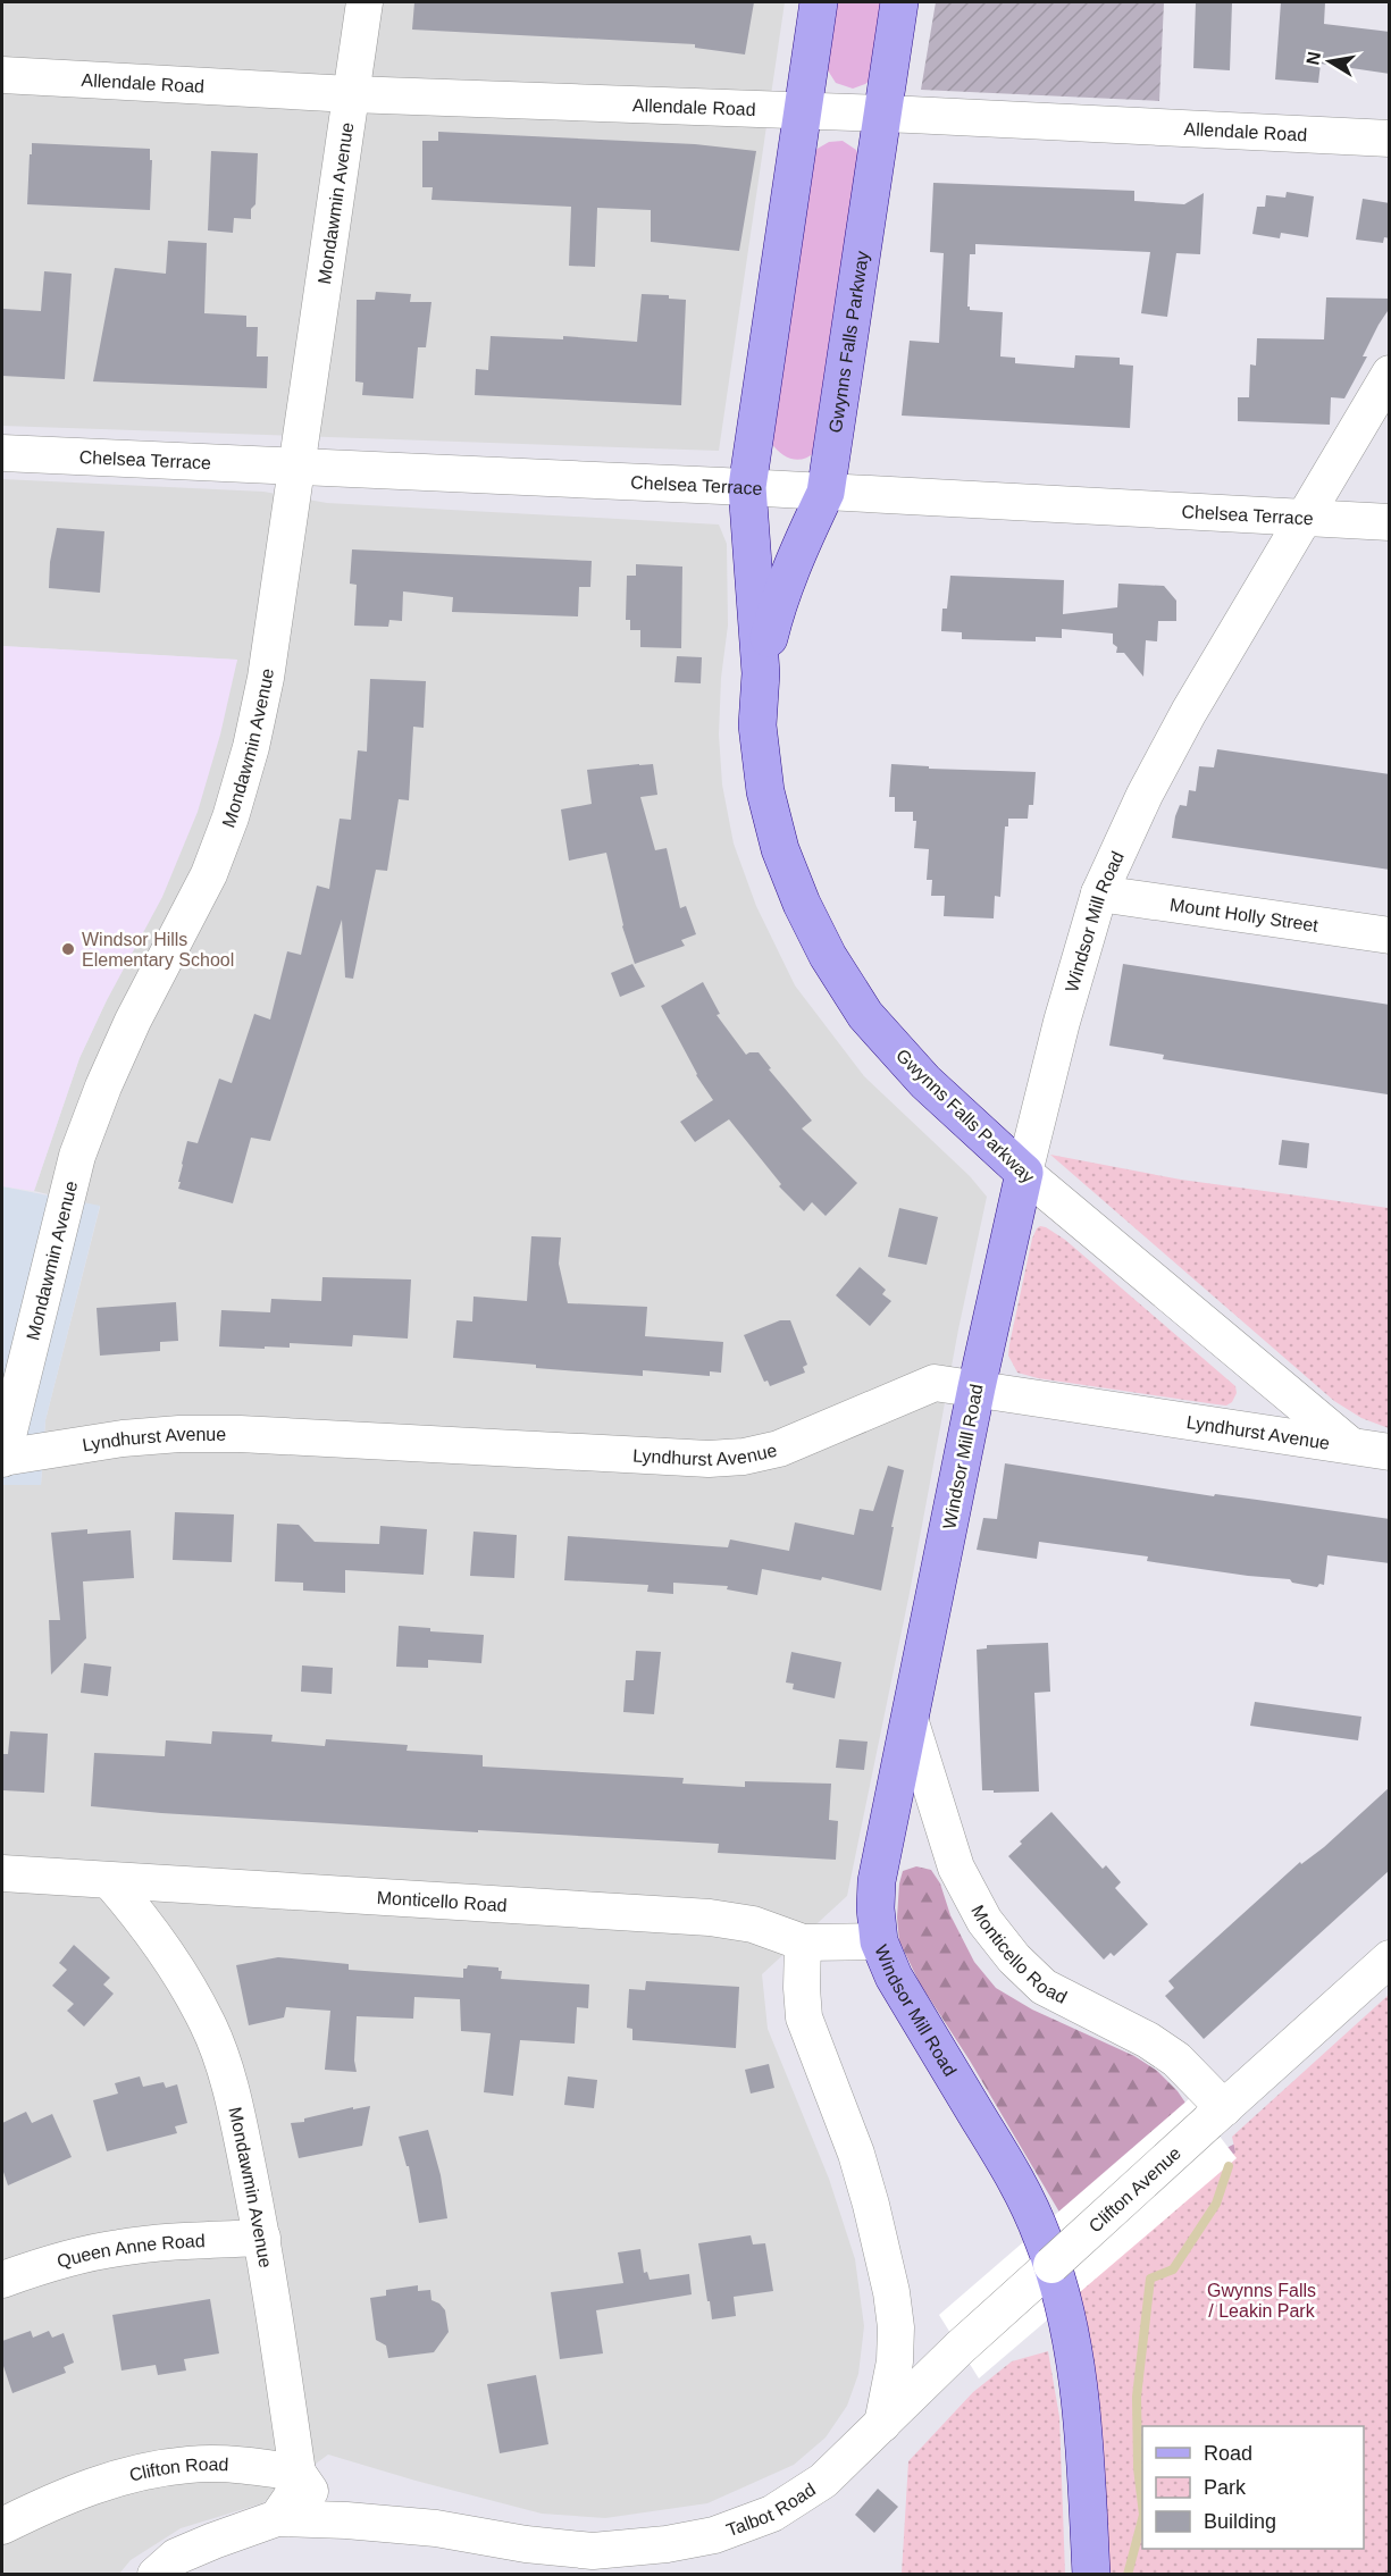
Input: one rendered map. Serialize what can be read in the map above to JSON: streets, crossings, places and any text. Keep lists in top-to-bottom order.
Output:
{
  "streets": {
    "main road": ["Gwynns Falls Parkway", "Windsor Mill Road"],
    "street": [
      "Allendale Road",
      "Mondawmin Avenue",
      "Chelsea Terrace",
      "Mount Holly Street",
      "Lyndhurst Avenue",
      "Monticello Road",
      "Clifton Avenue",
      "Queen Anne Road",
      "Clifton Road",
      "Talbot Road"
    ]
  },
  "crossings": [
    ["Allendale Road", "Mondawmin Avenue"],
    ["Allendale Road", "Gwynns Falls Parkway"],
    ["Mondawmin Avenue", "Chelsea Terrace"],
    ["Mondawmin Avenue", "Lyndhurst Avenue"],
    ["Mondawmin Avenue", "Monticello Road"],
    ["Mondawmin Avenue", "Queen Anne Road"],
    ["Mondawmin Avenue", "Clifton Road"],
    ["Mondawmin Avenue", "Talbot Road"],
    ["Gwynns Falls Parkway", "Chelsea Terrace"],
    ["Gwynns Falls Parkway", "Windsor Mill Road"],
    ["Gwynns Falls Parkway", "Lyndhurst Avenue"],
    ["Chelsea Terrace", "Windsor Mill Road"],
    ["Mount Holly Street", "Windsor Mill Road"],
    ["Windsor Mill Road", "Lyndhurst Avenue"],
    ["Windsor Mill Road", "Monticello Road"],
    ["Monticello Road", "Clifton Avenue"],
    ["Clifton Avenue", "Talbot Road"]
  ],
  "parks": ["Gwynns Falls / Leakin Park"],
  "places": ["Windsor Hills Elementary School"],
  "legend": ["Road", "Park", "Building"],
  "north": "left"
}
